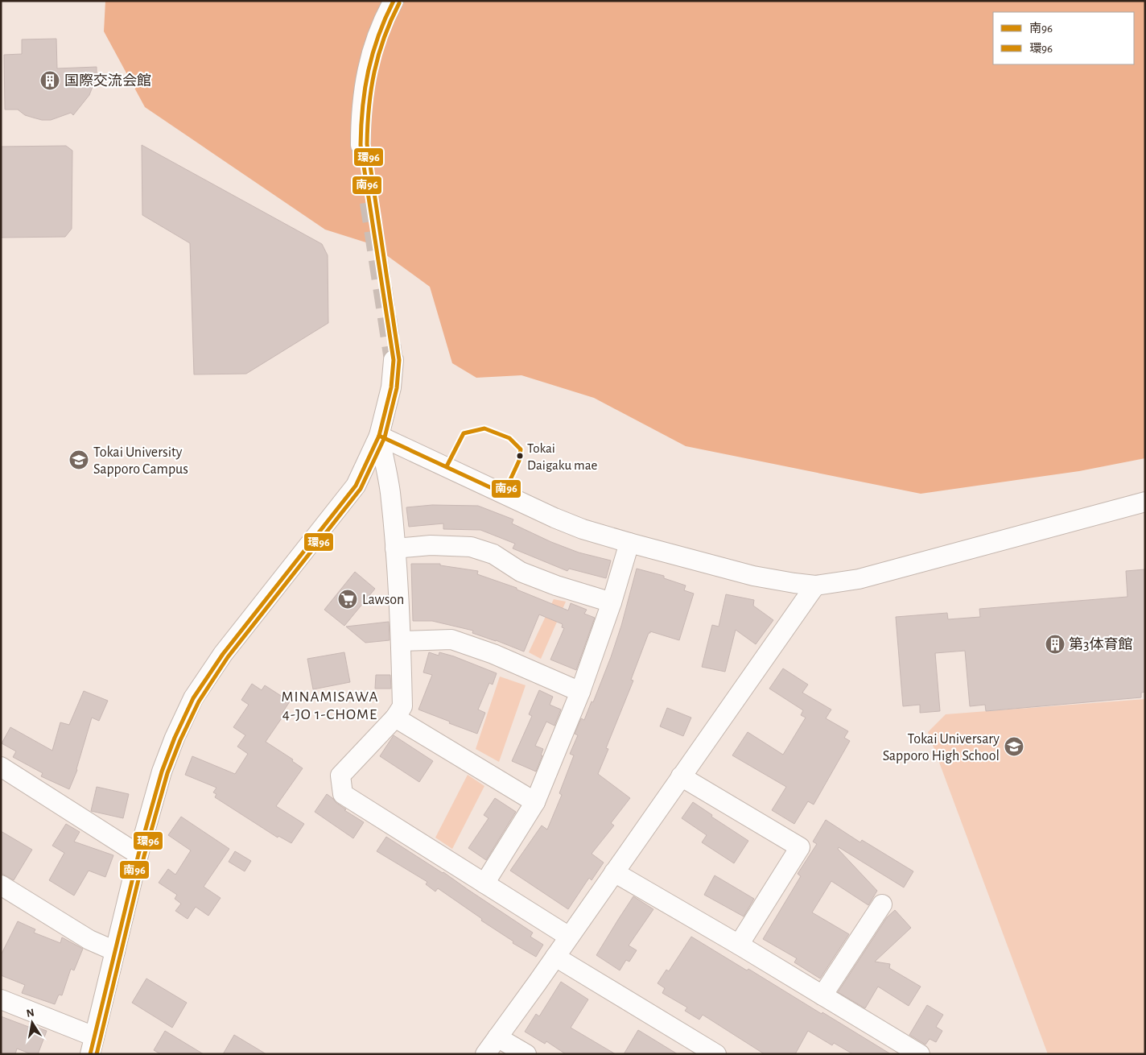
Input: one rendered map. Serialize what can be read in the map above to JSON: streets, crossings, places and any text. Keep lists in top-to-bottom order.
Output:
{
  "districts": ["MINAMISAWA 4-JO 1-CHOME"],
  "places": {
    "building": ["国際交流会館", "第3体育館"],
    "other": ["Tokai Daigaku mae"],
    "school or university": ["Tokai University Sapporo Campus", "Tokai Universary Sapporo High School"],
    "supermarket": ["Lawson"]
  },
  "lines": ["transit line 南96", "transit line 環96"],
  "legend": ["南96", "環96"],
  "north": "top"
}
